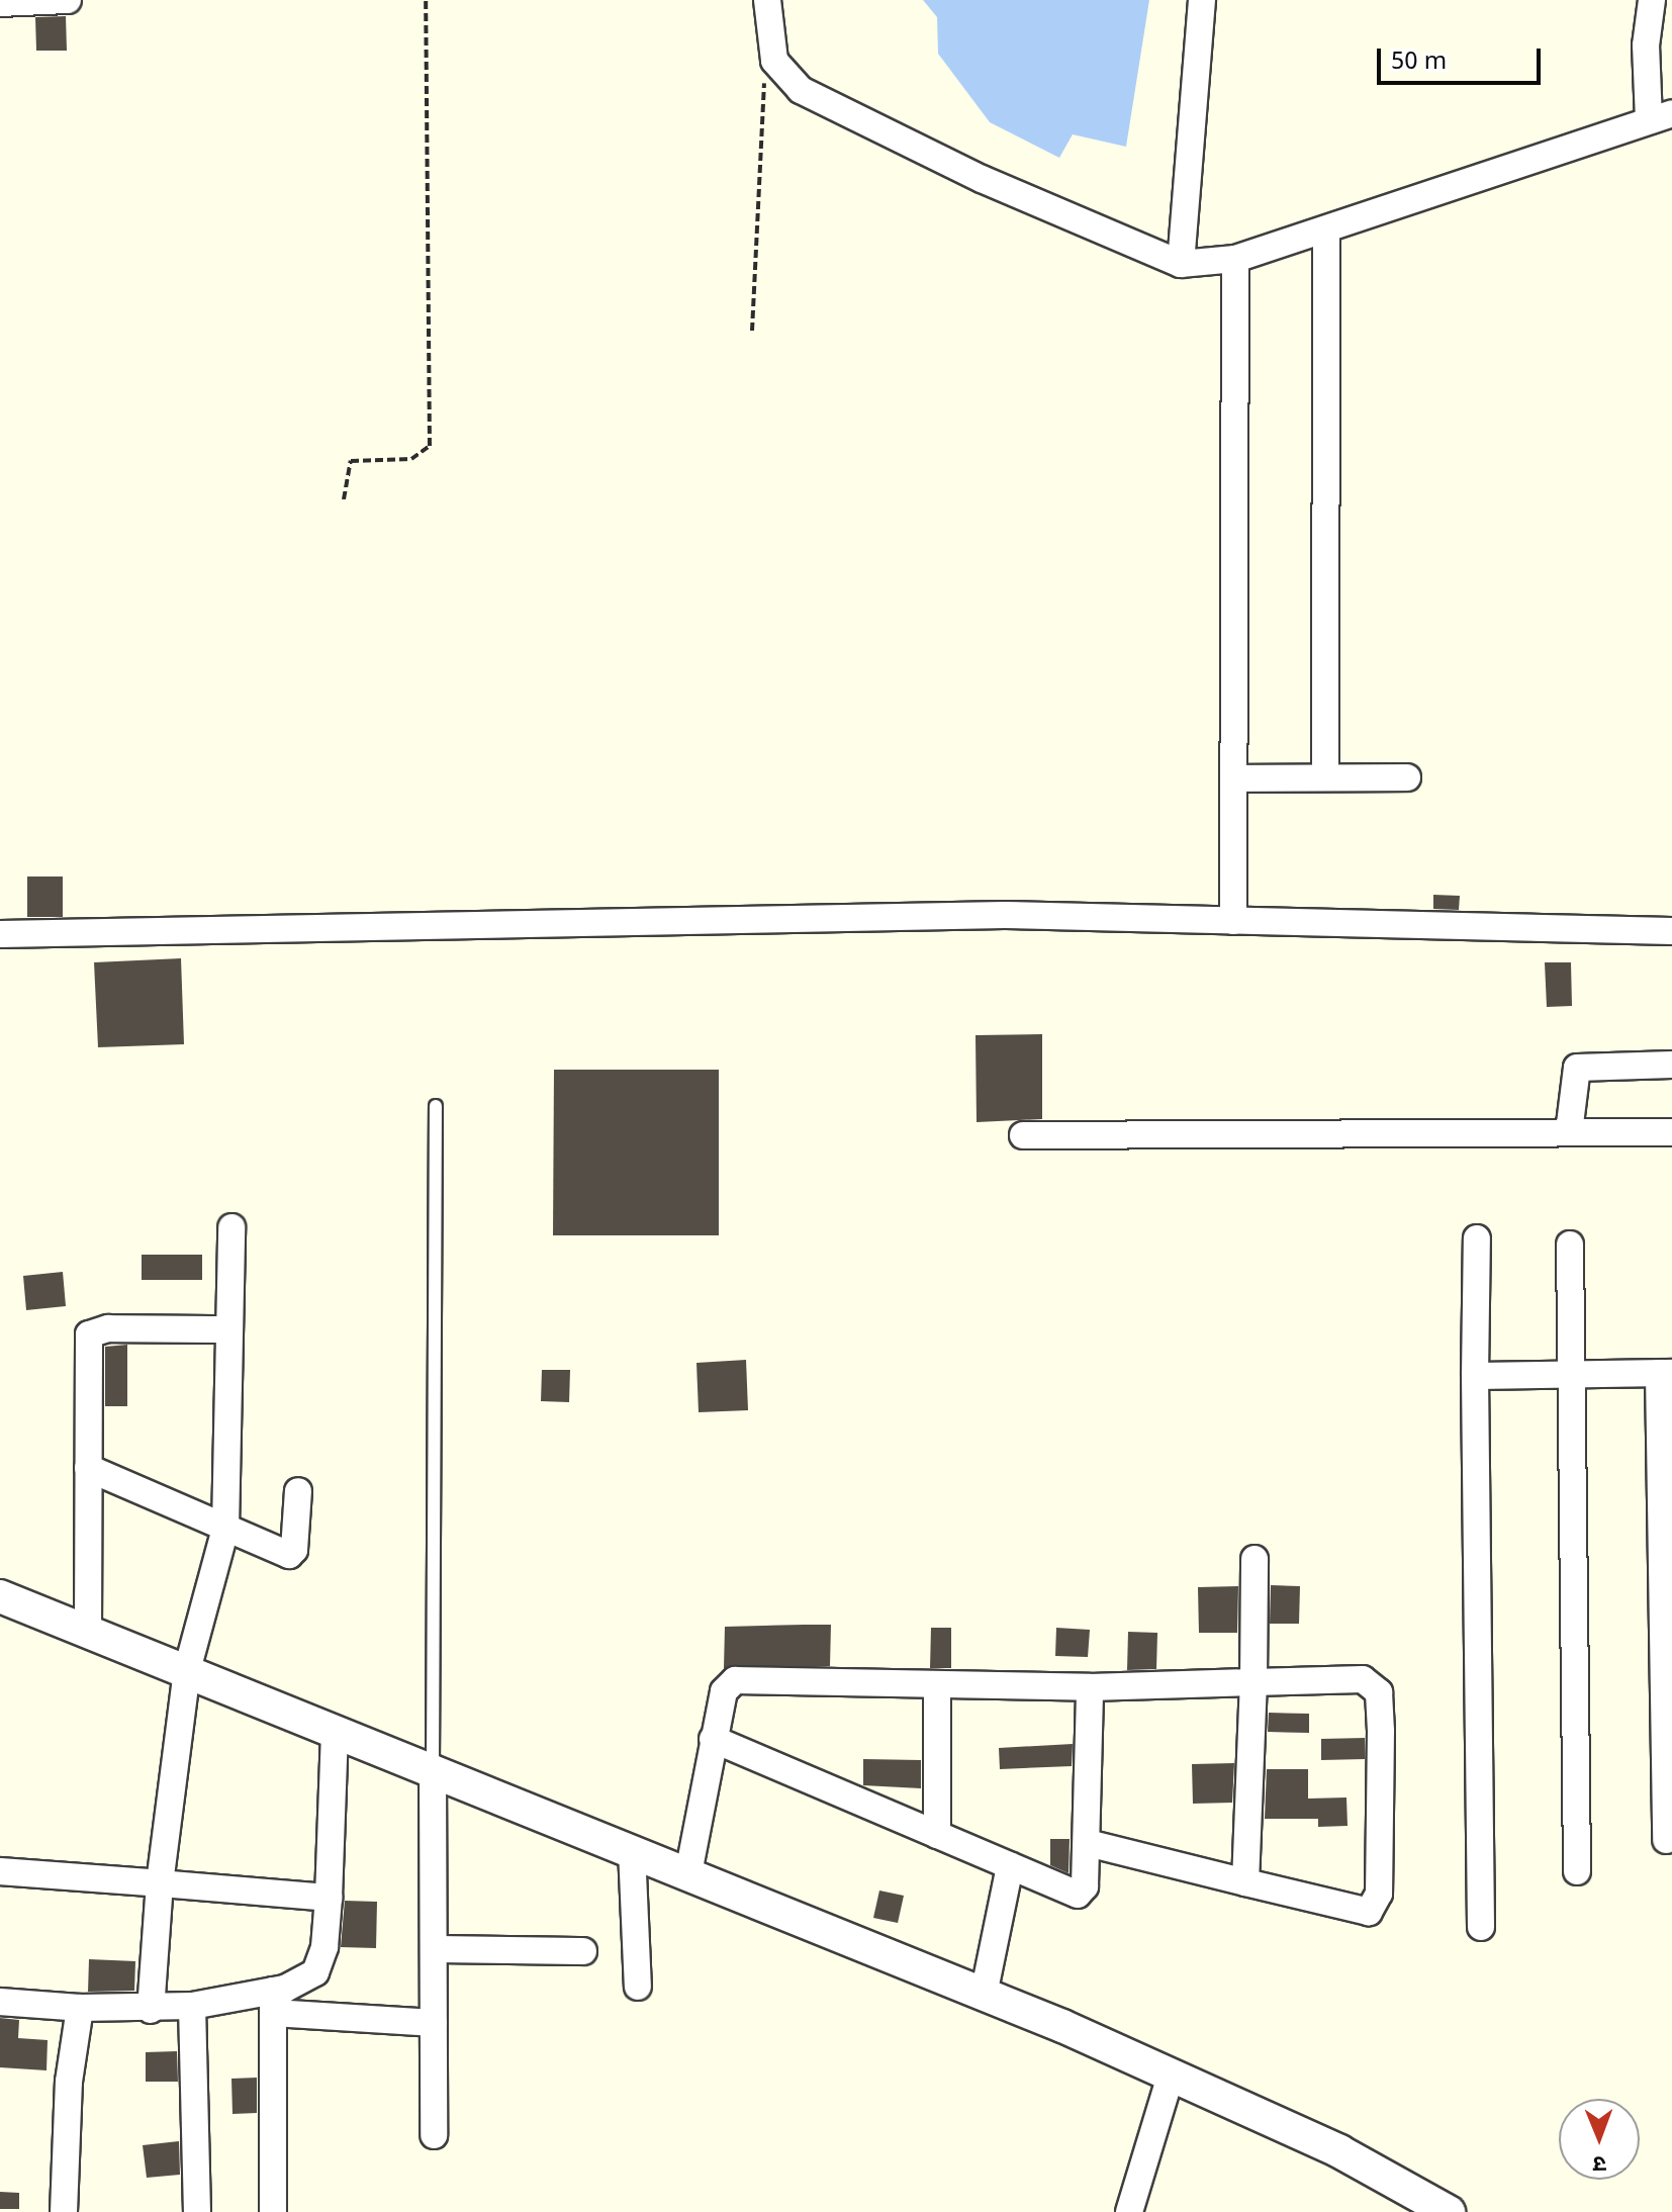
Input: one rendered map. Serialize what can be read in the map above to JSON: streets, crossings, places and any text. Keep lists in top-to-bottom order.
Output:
{
  "scale_bar": "50 m",
  "north": "bottom"
}
